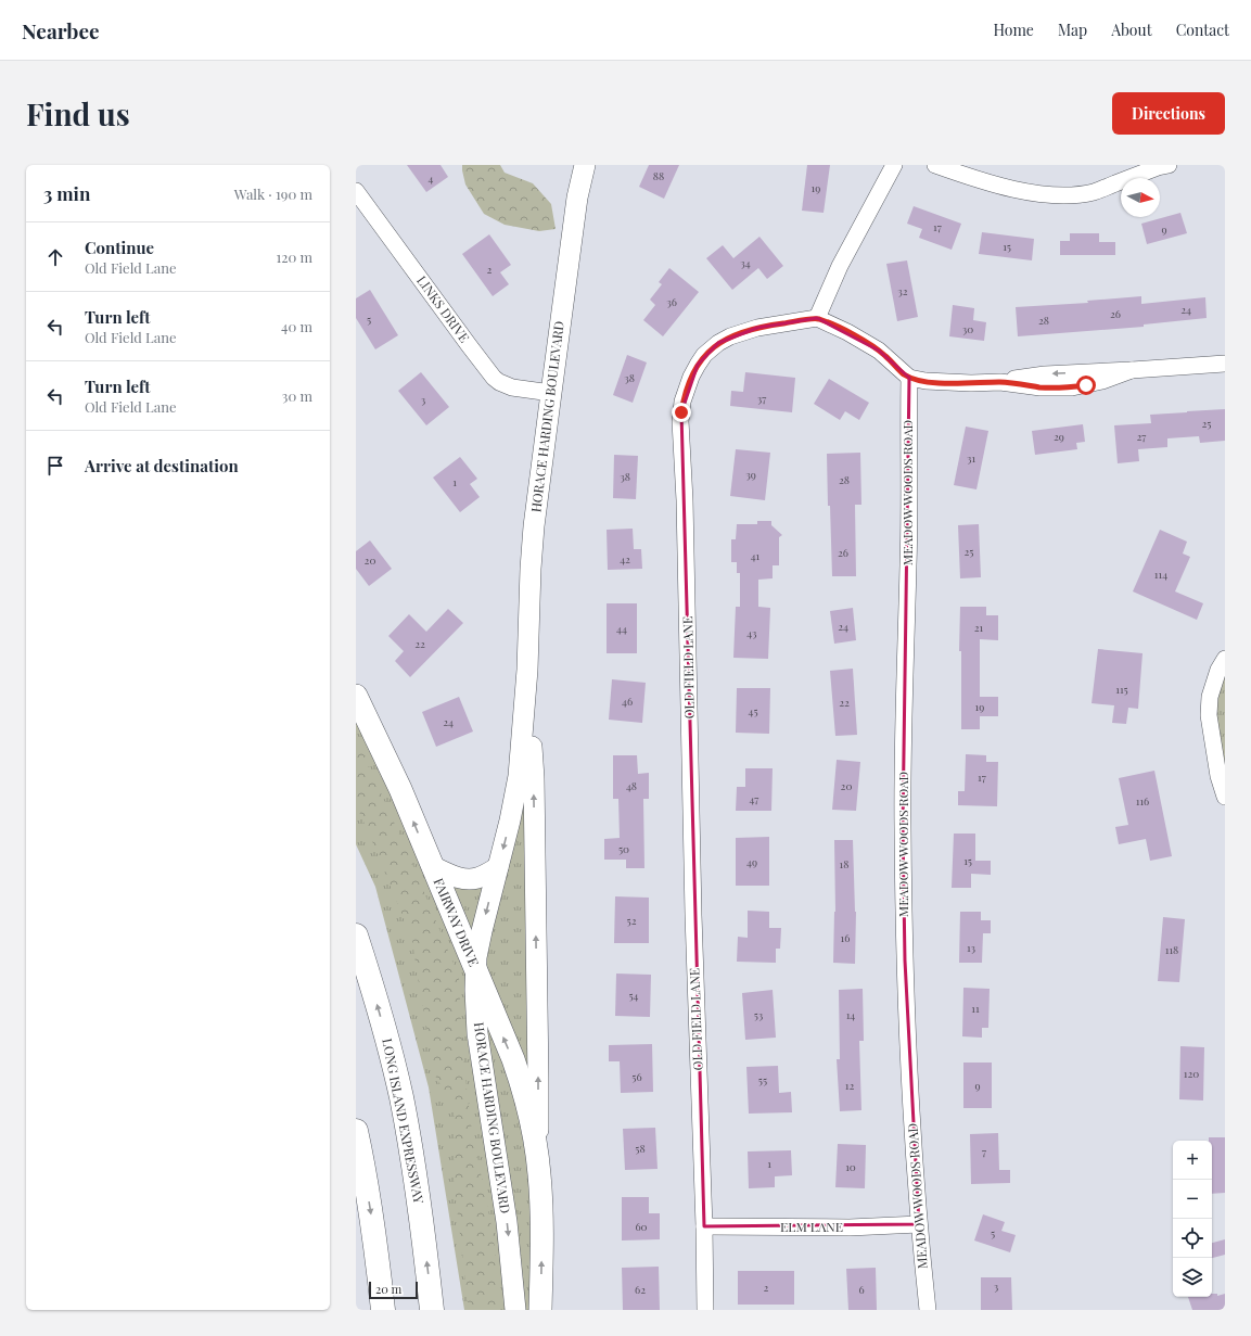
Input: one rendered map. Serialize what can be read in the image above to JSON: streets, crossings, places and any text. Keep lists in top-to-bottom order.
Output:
{
  "streets": {
    "highway": ["LONG ISLAND EXPRESSWAY"],
    "main road": ["HORACE HARDING BOULEVARD", "FAIRWAY DRIVE"],
    "street": [
      "LINKS DRIVE",
      "MEADOW WOODS ROAD",
      "OLD FIELD LANE",
      "ELM LANE"
    ]
  },
  "crossings": [
    ["LINKS DRIVE", "HORACE HARDING BOULEVARD"],
    ["HORACE HARDING BOULEVARD", "FAIRWAY DRIVE"],
    ["MEADOW WOODS ROAD", "ELM LANE"],
    ["OLD FIELD LANE", "ELM LANE"]
  ],
  "one_way": ["FAIRWAY DRIVE"],
  "house_numbers": [
    "88",
    "4",
    "19",
    "17",
    "9",
    "15",
    "34",
    "2",
    "32",
    "36",
    "24",
    "26",
    "5",
    "28",
    "30",
    "38",
    "37",
    "3",
    "25",
    "29",
    "27",
    "31",
    "39",
    "38",
    "28",
    "1",
    "25",
    "26",
    "41",
    "42",
    "20",
    "114",
    "24",
    "21",
    "44",
    "43",
    "22",
    "115",
    "46",
    "22",
    "19",
    "45",
    "24",
    "17",
    "48",
    "20",
    "47",
    "116",
    "50",
    "15",
    "49",
    "18",
    "52",
    "16",
    "13",
    "118",
    "54",
    "11",
    "53",
    "14",
    "120",
    "56",
    "55",
    "12",
    "9",
    "58",
    "7",
    "1",
    "10",
    "60",
    "5",
    "3",
    "2",
    "62",
    "6"
  ],
  "scale_bar": "20 m",
  "north": "right",
  "page": {
    "header": "Nearbee",
    "nav": [
      "Home",
      "Map",
      "About",
      "Contact"
    ],
    "buttons": "Directions",
    "title": "Find us",
    "heading": ["3 min", "Walk · 190 m"],
    "list": [
      ["Continue", "Old Field Lane", "120 m"],
      ["Turn left", "Old Field Lane", "40 m"],
      ["Turn left", "Old Field Lane", "30 m"],
      "Arrive at destination"
    ],
    "map_buttons": ["+", "−"],
    "scale": "20 m"
  }
}
